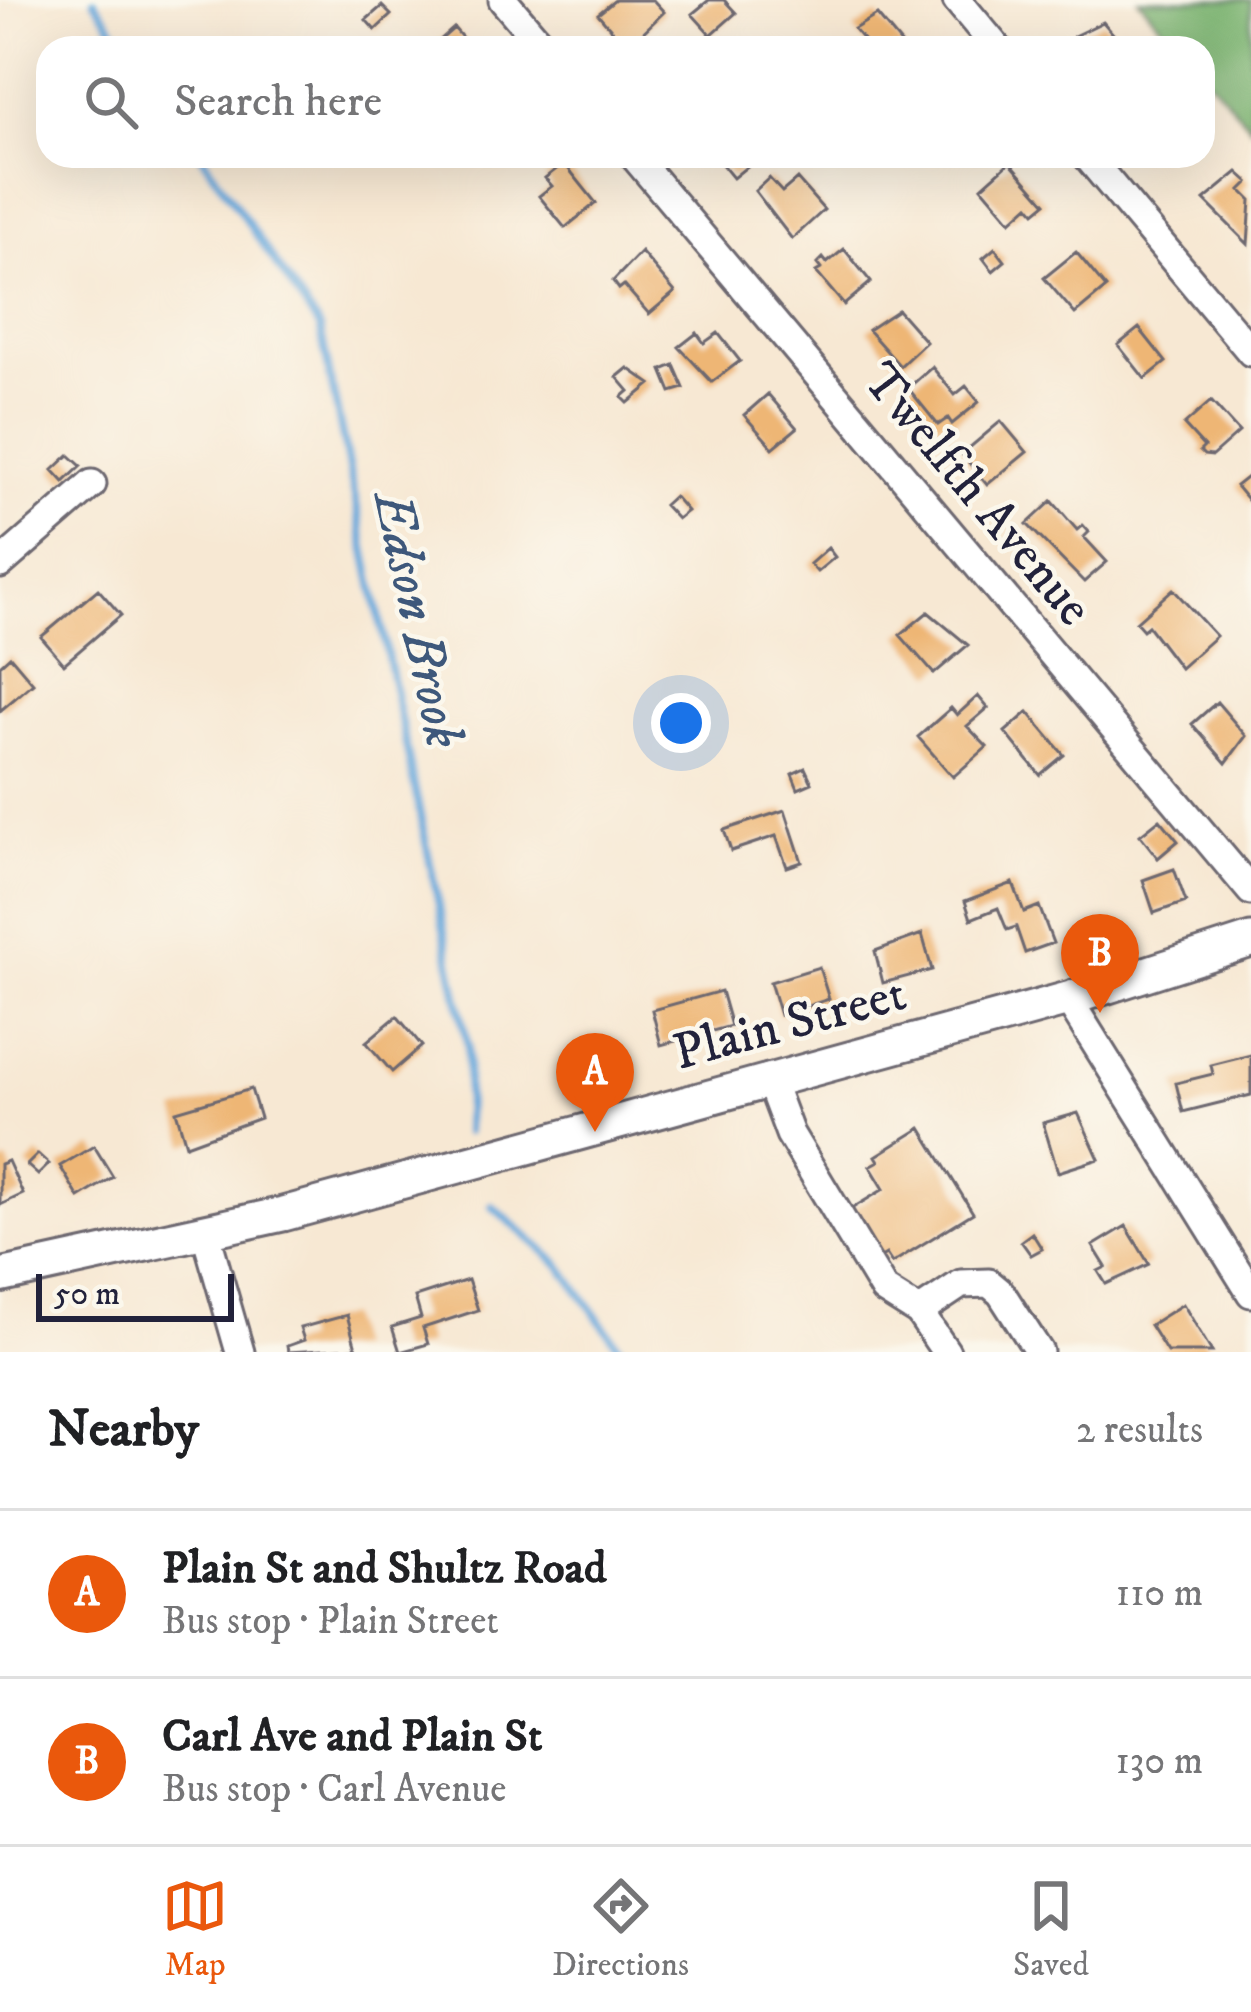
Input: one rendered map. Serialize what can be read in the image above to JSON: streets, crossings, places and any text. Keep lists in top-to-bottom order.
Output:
{
  "streets": {
    "main road": ["Plain Street"],
    "street": ["Twelfth Avenue"]
  },
  "water": ["Edson Brook"],
  "scale_bar": "50 m",
  "page": {
    "search": "Search here",
    "pins": ["B", "A"],
    "scale": "50 m",
    "heading": ["Nearby", "2 results"],
    "list": [
      {
        "mark": "A",
        "name": "Plain St and Shultz Road",
        "note": "Bus stop · Plain Street",
        "value": "110 m"
      },
      {
        "mark": "B",
        "name": "Carl Ave and Plain St",
        "note": "Bus stop · Carl Avenue",
        "value": "130 m"
      }
    ],
    "nav": ["Map", "Directions", "Saved"]
  }
}
